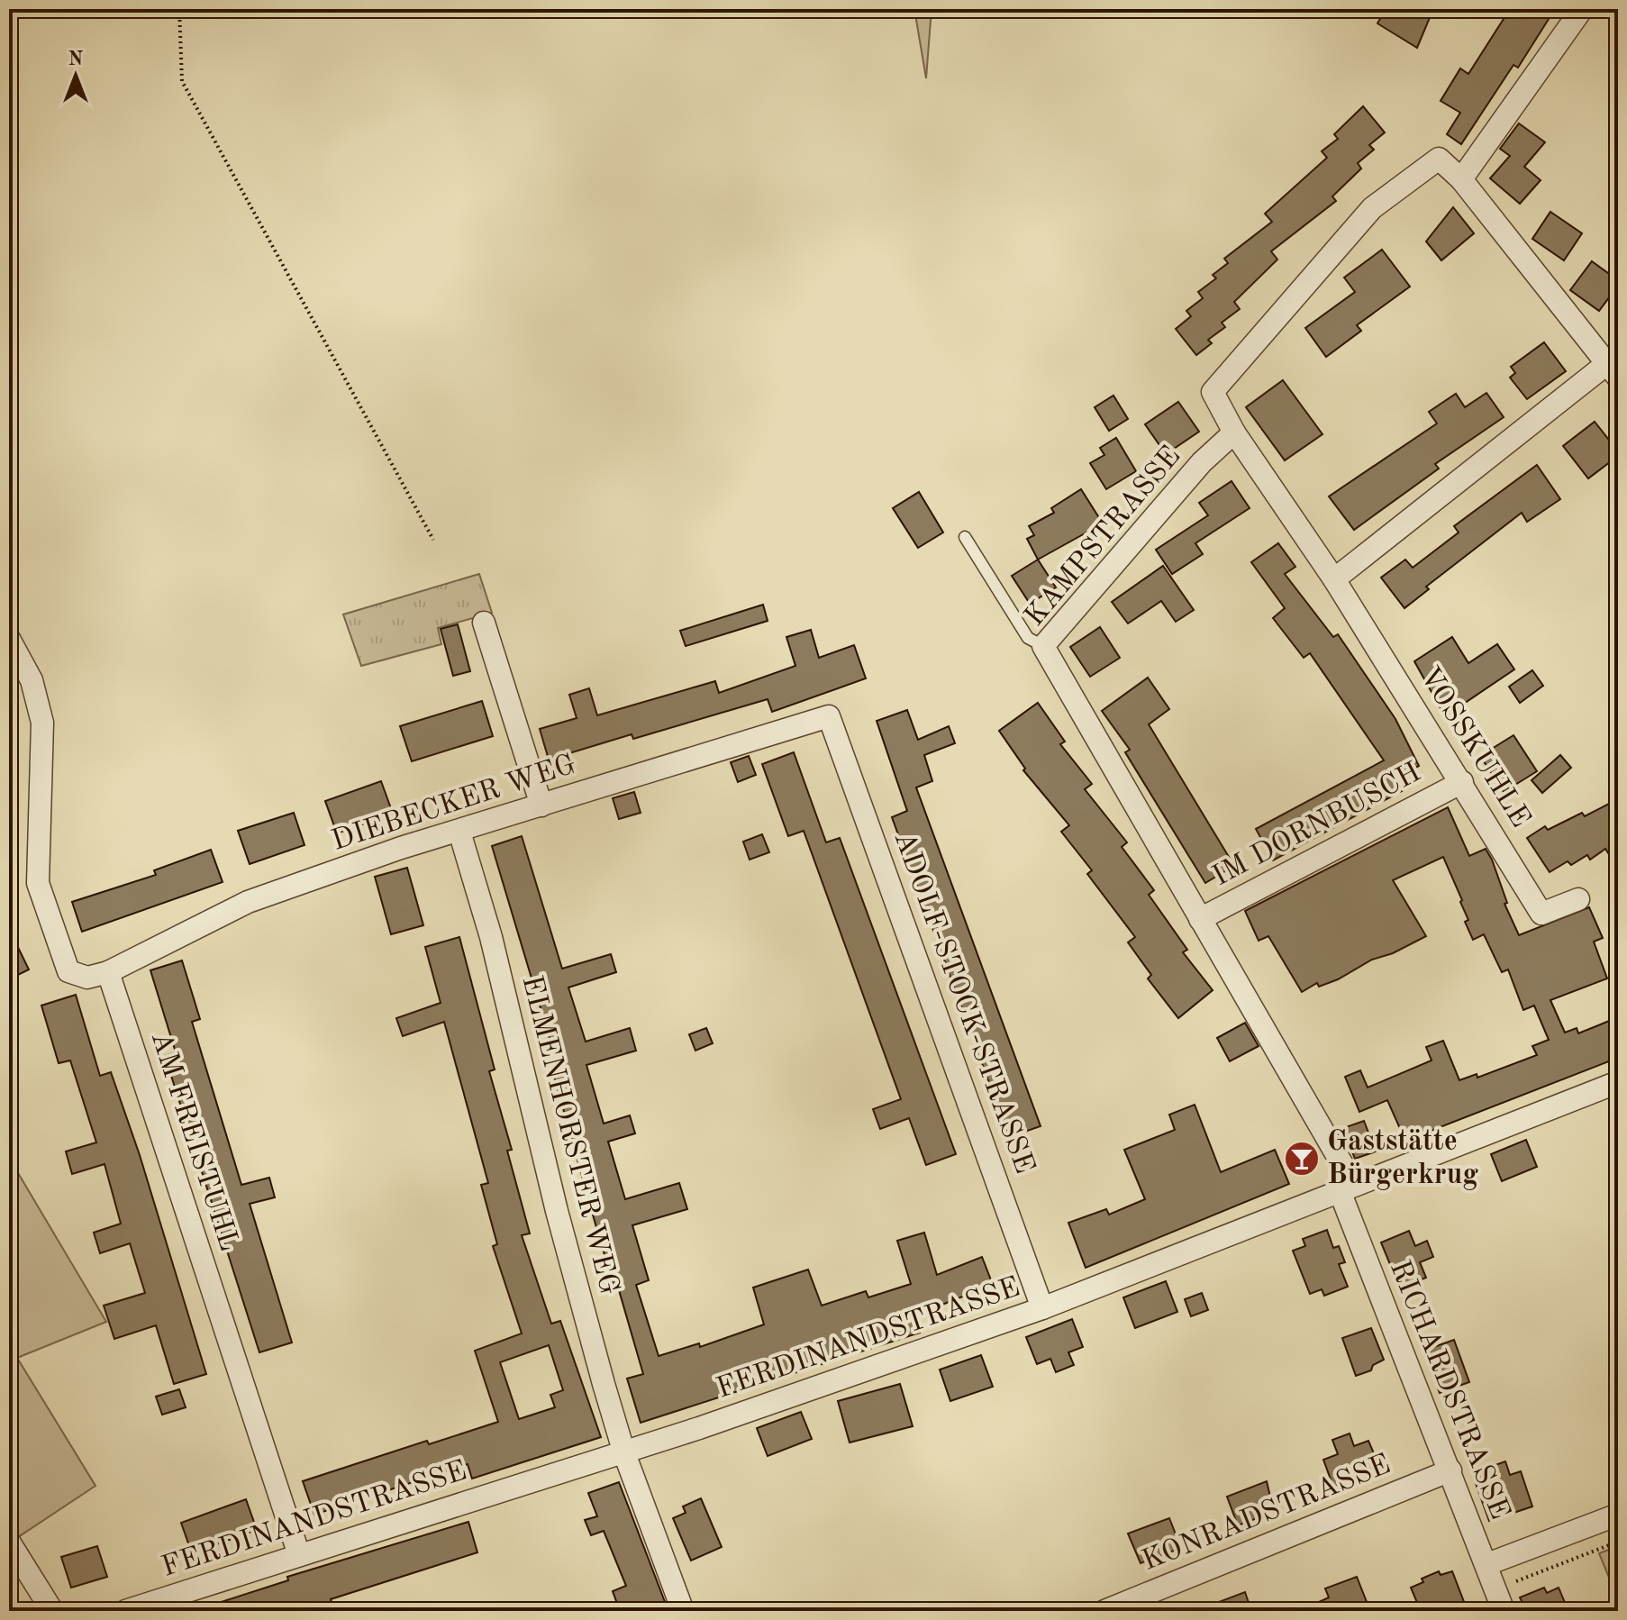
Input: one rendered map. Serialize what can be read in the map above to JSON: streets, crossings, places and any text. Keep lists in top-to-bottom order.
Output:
{
  "streets": {
    "street": [
      "KAMPSTRASSE",
      "VOSSKUHLE",
      "DIEBECKER WEG",
      "IM DORNBUSCH",
      "ADOLF-STOCK-STRASSE",
      "ELMENHORSTER WEG",
      "AM FREISTUHL",
      "FERDINANDSTRASSE",
      "RICHARDSTRASSE",
      "KONRADSTRASSE"
    ]
  },
  "crossings": [
    ["KAMPSTRASSE", "VOSSKUHLE"],
    ["KAMPSTRASSE", "IM DORNBUSCH"],
    ["KAMPSTRASSE", "FERDINANDSTRASSE"],
    ["KAMPSTRASSE", "RICHARDSTRASSE"],
    ["VOSSKUHLE", "IM DORNBUSCH"],
    ["DIEBECKER WEG", "ADOLF-STOCK-STRASSE"],
    ["DIEBECKER WEG", "ELMENHORSTER WEG"],
    ["DIEBECKER WEG", "AM FREISTUHL"],
    ["ADOLF-STOCK-STRASSE", "FERDINANDSTRASSE"],
    ["ELMENHORSTER WEG", "FERDINANDSTRASSE"],
    ["AM FREISTUHL", "FERDINANDSTRASSE"],
    ["FERDINANDSTRASSE", "RICHARDSTRASSE"],
    ["RICHARDSTRASSE", "KONRADSTRASSE"]
  ],
  "places": {
    "bar": ["Gaststätte Bürgerkrug"]
  },
  "north": "top"
}
